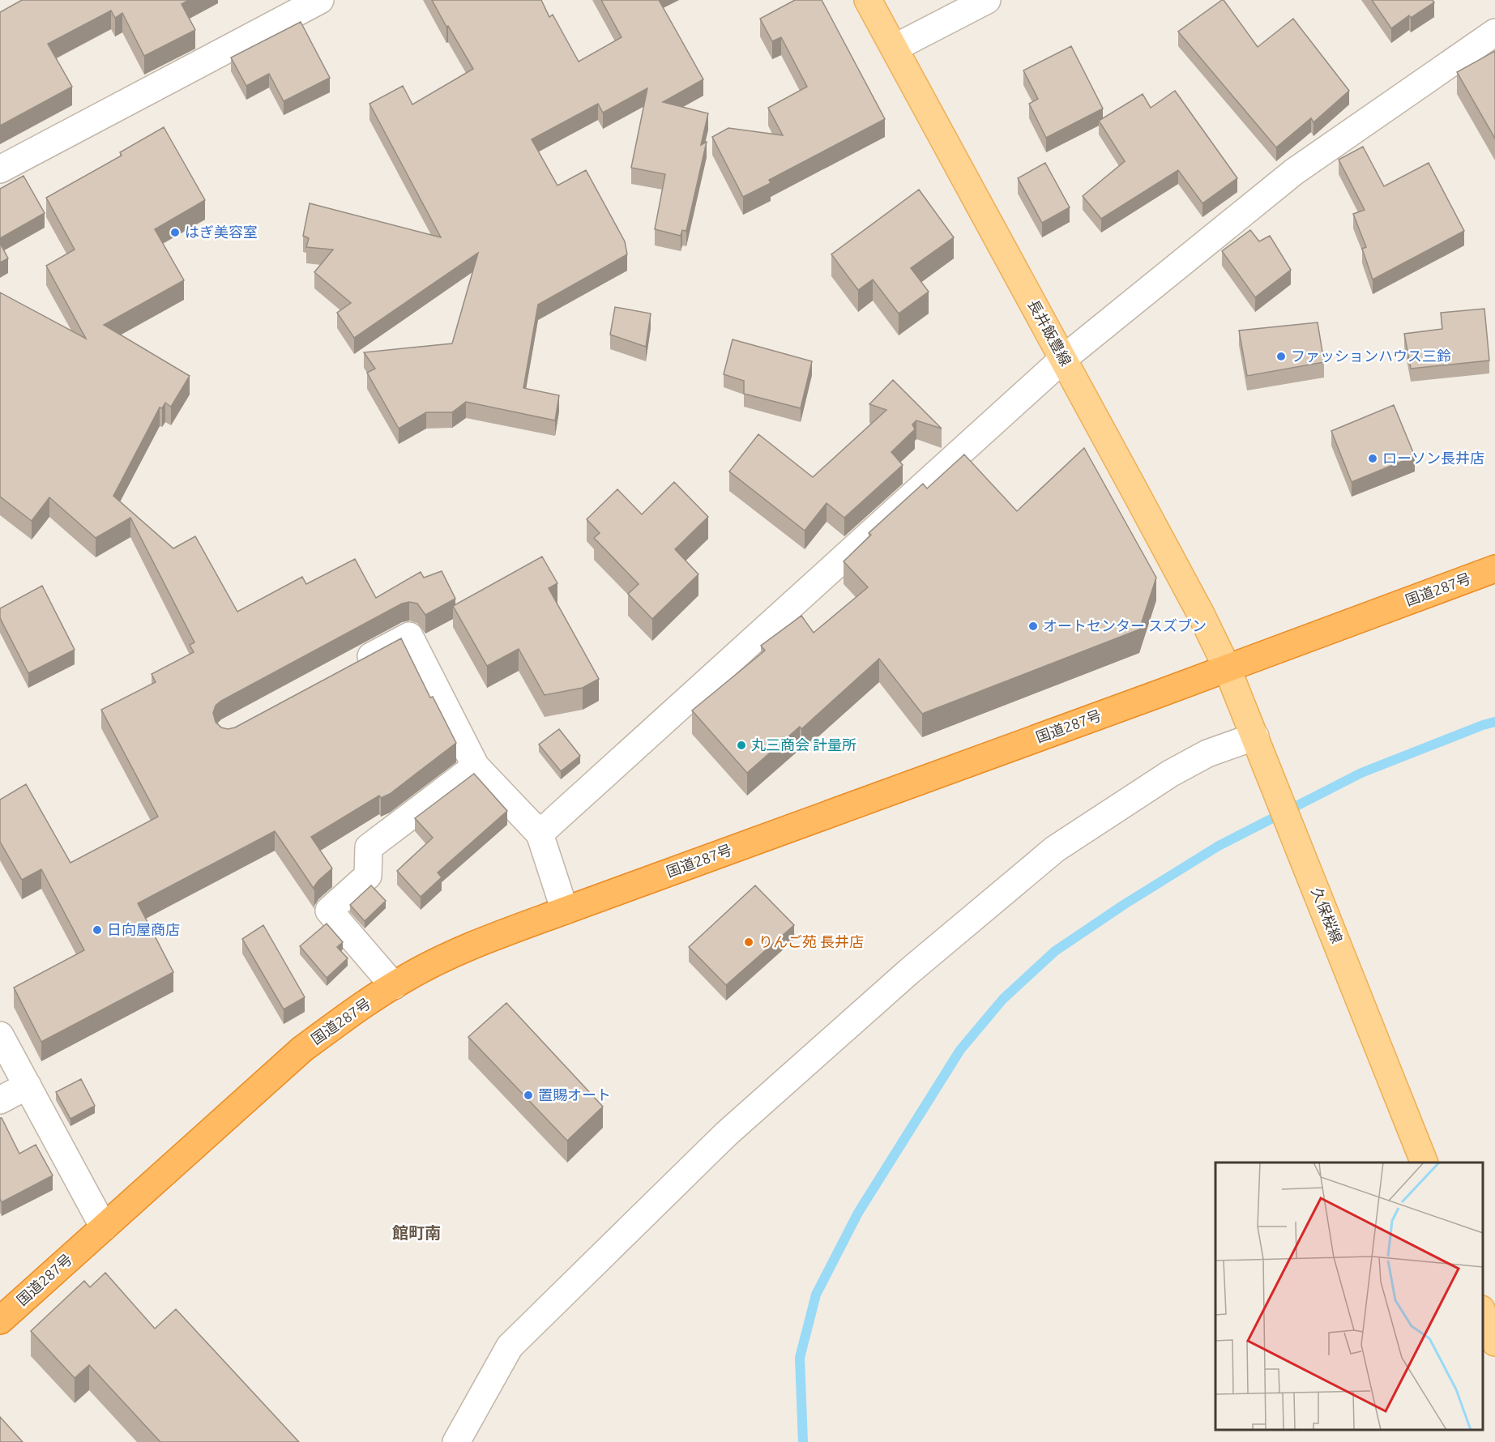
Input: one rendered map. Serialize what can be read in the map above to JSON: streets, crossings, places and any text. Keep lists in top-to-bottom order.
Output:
{
  "streets": {
    "highway": ["国道287号"],
    "main road": ["長井飯豊線", "久保桜線"]
  },
  "crossings": [
    ["長井飯豊線", "国道287号"],
    ["長井飯豊線", "久保桜線"],
    ["国道287号", "久保桜線"]
  ],
  "districts": ["館町南"],
  "places": [
    "はぎ美容室",
    "ファッションハウス三鈴",
    "ローソン長井店",
    "オートセンター スズブン",
    "丸三商会 計量所",
    "日向屋商店",
    "りんご苑 長井店",
    "置賜オート"
  ]
}
